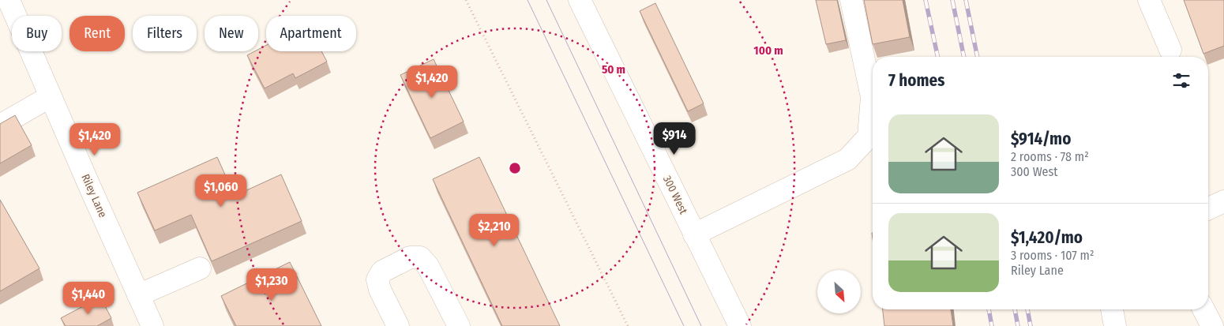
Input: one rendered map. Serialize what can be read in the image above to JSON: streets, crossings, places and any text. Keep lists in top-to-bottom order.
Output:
{
  "streets": {
    "street": ["300 West", "Riley Lane"]
  },
  "north": "bottom right",
  "page": {
    "chip": [
      "Buy",
      "Rent",
      "Filters",
      "New",
      "Apartment"
    ],
    "heading": "7 homes",
    "price": [
      "$1,420",
      "$914",
      "$1,420",
      "$1,060",
      "$2,210",
      "$1,230",
      "$1,440"
    ],
    "list": [
      {
        "name": "$914/mo",
        "note": "2 rooms · 78 m² · 300 West"
      },
      {
        "name": "$1,420/mo",
        "note": "3 rooms · 107 m² · Riley Lane"
      }
    ]
  },
  "rings": ["100 m", "50 m"]
}
